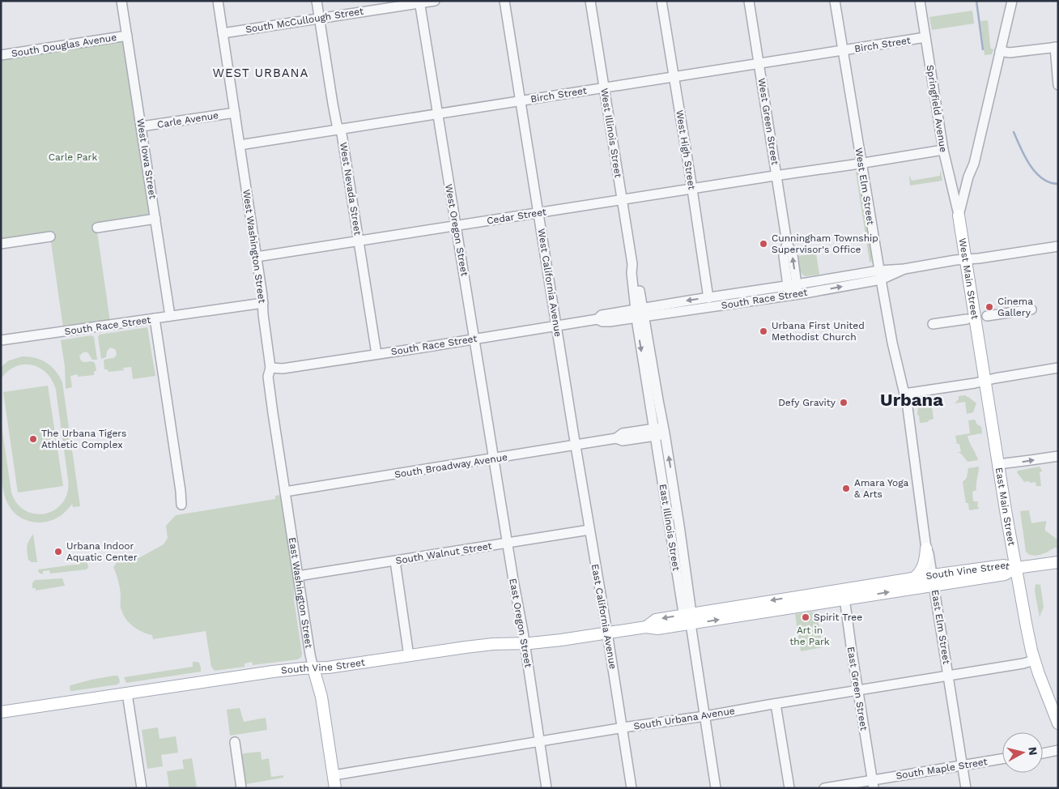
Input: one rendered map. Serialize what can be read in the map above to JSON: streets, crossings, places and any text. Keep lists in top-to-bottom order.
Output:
{
  "streets": {
    "main road": [
      "West Main Street",
      "East Main Street",
      "South Vine Street",
      "East Washington Street"
    ],
    "street": [
      "South McCullough Street",
      "Birch Street",
      "South Douglas Avenue",
      "Springfield Avenue",
      "Carle Avenue",
      "West Green Street",
      "West Illinois Street",
      "West High Street",
      "West Iowa Street",
      "West Elm Street",
      "West Nevada Street",
      "Cedar Street",
      "West Oregon Street",
      "West Washington Street",
      "West California Avenue",
      "South Race Street",
      "South Broadway Avenue",
      "East Illinois Street",
      "South Walnut Street",
      "East California Avenue",
      "East Oregon Street",
      "East Elm Street",
      "East Green Street",
      "South Urbana Avenue",
      "South Maple Street"
    ]
  },
  "crossings": [
    ["South McCullough Street", "West Nevada Street"],
    ["South McCullough Street", "West Oregon Street"],
    ["South McCullough Street", "West Washington Street"],
    ["Birch Street", "Springfield Avenue"],
    ["Birch Street", "West Green Street"],
    ["Birch Street", "West Illinois Street"],
    ["Birch Street", "West High Street"],
    ["Birch Street", "West Elm Street"],
    ["Birch Street", "West Nevada Street"],
    ["Birch Street", "West Oregon Street"],
    ["Birch Street", "West Washington Street"],
    ["Birch Street", "West California Avenue"],
    ["South Douglas Avenue", "West Iowa Street"],
    ["Springfield Avenue", "Cedar Street"],
    ["Springfield Avenue", "West Main Street"],
    ["Carle Avenue", "West Iowa Street"],
    ["Carle Avenue", "West Washington Street"],
    ["West Green Street", "Cedar Street"],
    ["West Green Street", "South Race Street"],
    ["West Illinois Street", "Cedar Street"],
    ["West Illinois Street", "South Race Street"],
    ["West Illinois Street", "South Broadway Avenue"],
    ["West Illinois Street", "East Illinois Street"],
    ["West High Street", "Cedar Street"],
    ["West High Street", "South Race Street"],
    ["West Iowa Street", "South Race Street"],
    ["West Elm Street", "Cedar Street"],
    ["West Elm Street", "South Race Street"],
    ["West Elm Street", "East Elm Street"],
    ["West Nevada Street", "Cedar Street"],
    ["West Nevada Street", "South Race Street"],
    ["Cedar Street", "West Oregon Street"],
    ["Cedar Street", "West Washington Street"],
    ["Cedar Street", "West California Avenue"],
    ["West Oregon Street", "South Race Street"],
    ["West Oregon Street", "South Broadway Avenue"],
    ["West Oregon Street", "East Oregon Street"],
    ["West Washington Street", "South Race Street"],
    ["West Washington Street", "South Broadway Avenue"],
    ["West Washington Street", "East Washington Street"],
    ["West Main Street", "South Race Street"],
    ["West Main Street", "East Main Street"],
    ["West California Avenue", "South Race Street"],
    ["West California Avenue", "South Broadway Avenue"],
    ["West California Avenue", "East California Avenue"],
    ["South Broadway Avenue", "East Illinois Street"],
    ["South Broadway Avenue", "East Washington Street"],
    ["South Broadway Avenue", "East California Avenue"],
    ["South Broadway Avenue", "East Oregon Street"],
    ["East Main Street", "South Vine Street"],
    ["East Main Street", "South Urbana Avenue"],
    ["East Illinois Street", "South Vine Street"],
    ["East Illinois Street", "South Urbana Avenue"],
    ["South Walnut Street", "East Washington Street"],
    ["South Walnut Street", "East California Avenue"],
    ["South Walnut Street", "East Oregon Street"],
    ["South Vine Street", "East Washington Street"],
    ["South Vine Street", "East California Avenue"],
    ["South Vine Street", "East Oregon Street"],
    ["South Vine Street", "East Elm Street"],
    ["South Vine Street", "East Green Street"],
    ["East Washington Street", "South Urbana Avenue"],
    ["East California Avenue", "South Urbana Avenue"],
    ["East Oregon Street", "South Urbana Avenue"],
    ["East Elm Street", "South Urbana Avenue"],
    ["East Elm Street", "South Maple Street"],
    ["East Green Street", "South Urbana Avenue"],
    ["East Green Street", "South Maple Street"]
  ],
  "districts": ["WEST URBANA", "Urbana"],
  "parks": ["Carle Park", "Art in the Park"],
  "places": [
    "Cunningham Township Supervisor's Office",
    "Cinema Gallery",
    "Urbana First United Methodist Church",
    "Defy Gravity",
    "The Urbana Tigers Athletic Complex",
    "Amara Yoga & Arts",
    "Urbana Indoor Aquatic Center",
    "Spirit Tree"
  ],
  "north": "right"
}
